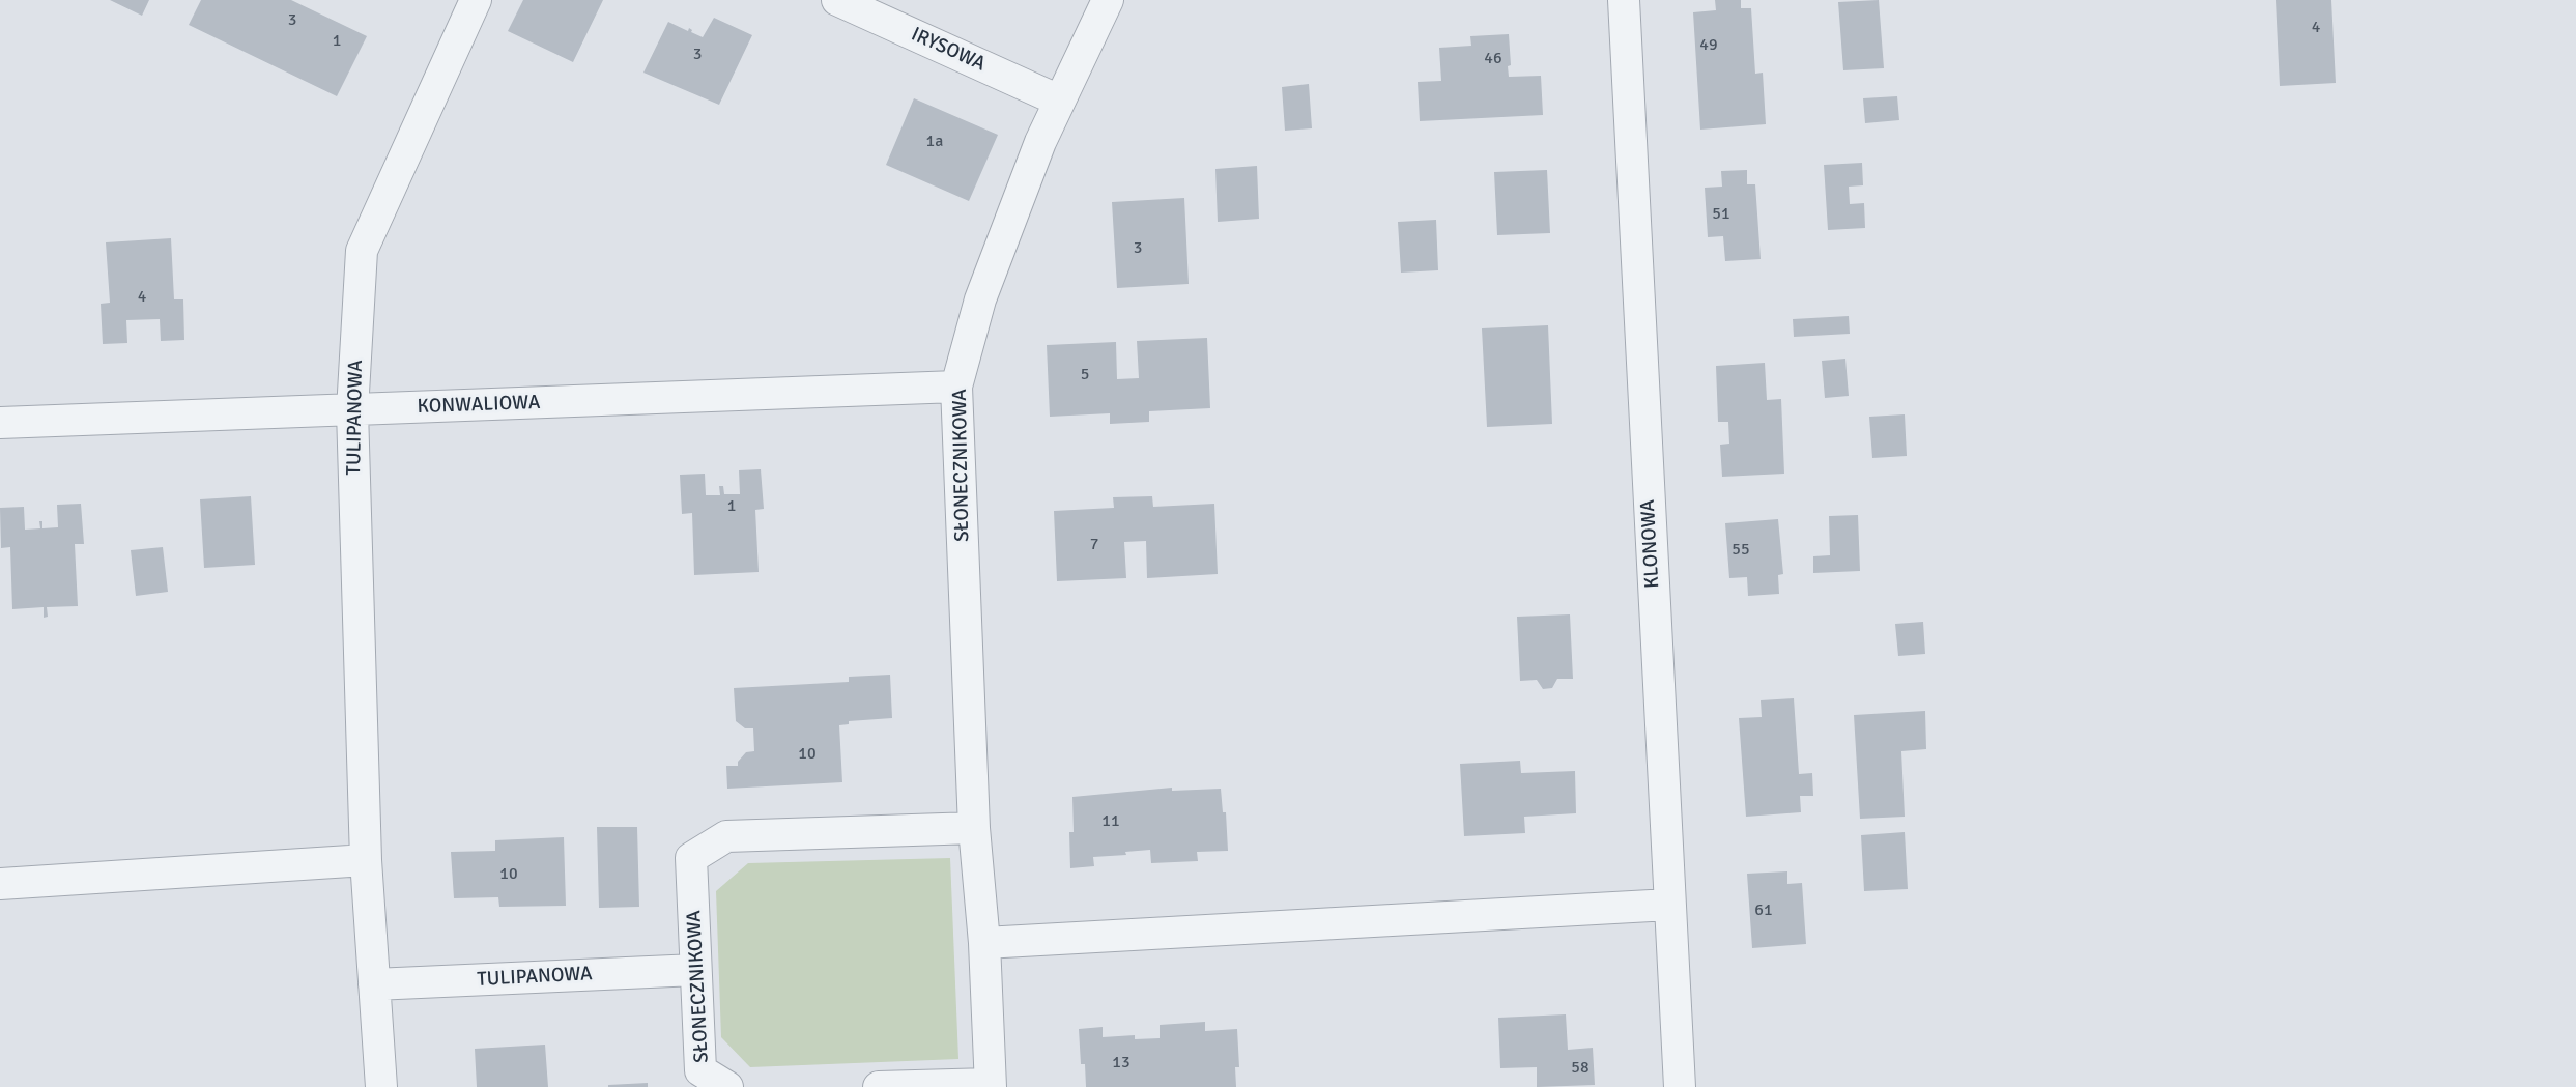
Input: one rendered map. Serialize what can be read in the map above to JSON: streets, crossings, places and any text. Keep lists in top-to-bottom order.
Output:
{
  "streets": {
    "street": [
      "IRYSOWA",
      "KONWALIOWA",
      "TULIPANOWA",
      "SŁONECZNIKOWA",
      "KLONOWA"
    ]
  },
  "crossings": [
    ["IRYSOWA", "SŁONECZNIKOWA"],
    ["KONWALIOWA", "TULIPANOWA"],
    ["KONWALIOWA", "SŁONECZNIKOWA"],
    ["TULIPANOWA", "SŁONECZNIKOWA"]
  ],
  "house_numbers": [
    "3",
    "4",
    "1",
    "49",
    "3",
    "46",
    "1a",
    "51",
    "3",
    "4",
    "5",
    "1",
    "7",
    "55",
    "10",
    "11",
    "10",
    "61",
    "13",
    "58"
  ]
}
